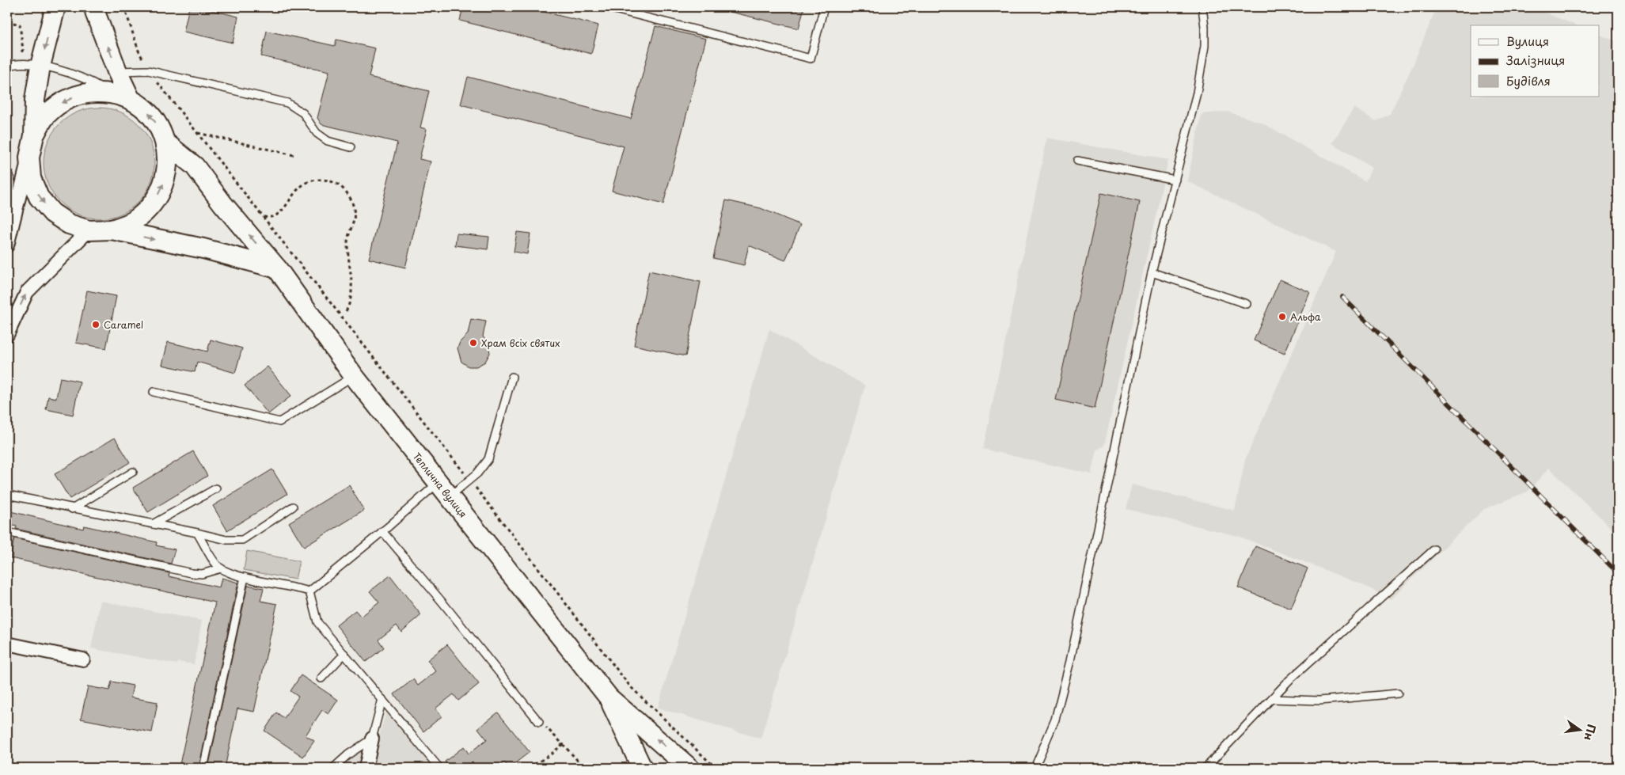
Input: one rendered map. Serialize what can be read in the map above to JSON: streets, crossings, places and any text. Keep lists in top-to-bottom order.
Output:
{
  "streets": {
    "main road": ["Теплична вулиця"]
  },
  "places": ["Альфа", "Caramel", "Храм всіх святих"],
  "legend": ["Вулиця", "Залізниця", "Будівля"],
  "north": "right"
}
